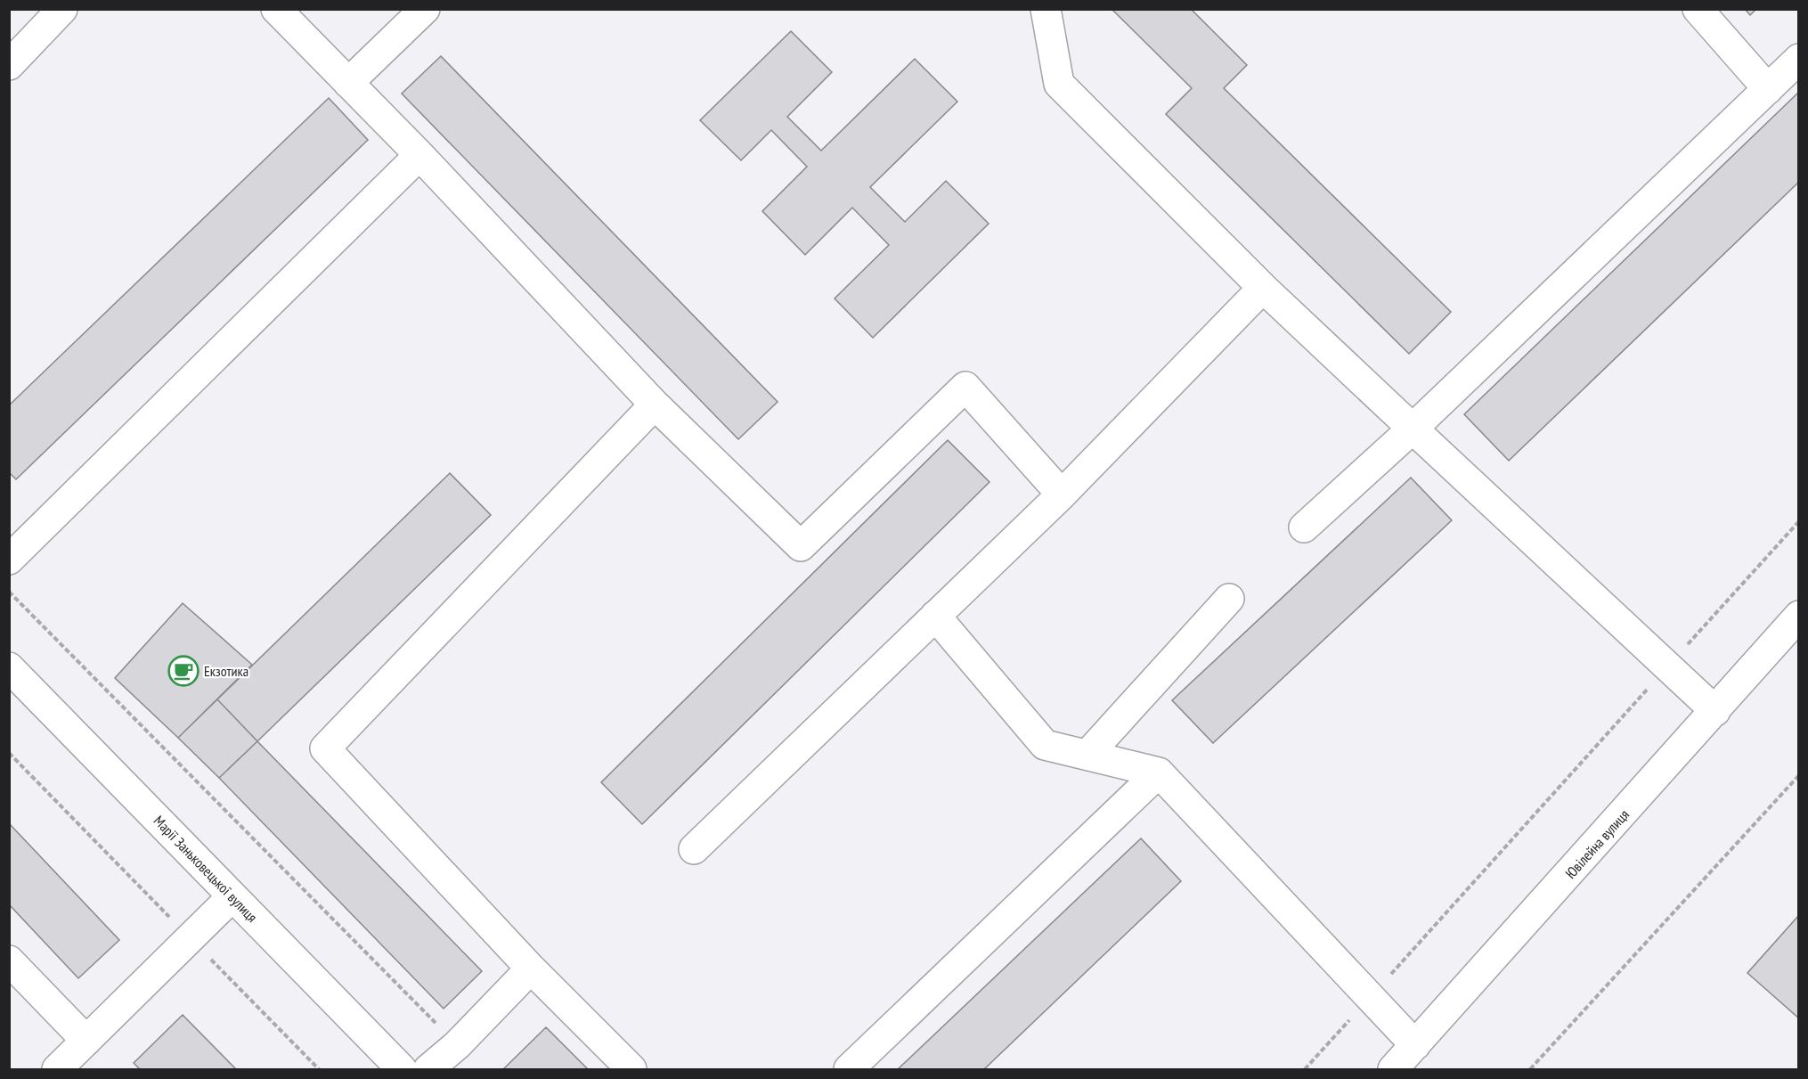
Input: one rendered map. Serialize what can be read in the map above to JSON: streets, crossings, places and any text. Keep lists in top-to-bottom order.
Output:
{
  "streets": {
    "street": ["Ювілейна вулиця", "Марії Заньковецької вулиця"]
  },
  "places": {
    "cafe": ["Екзотика"]
  }
}
